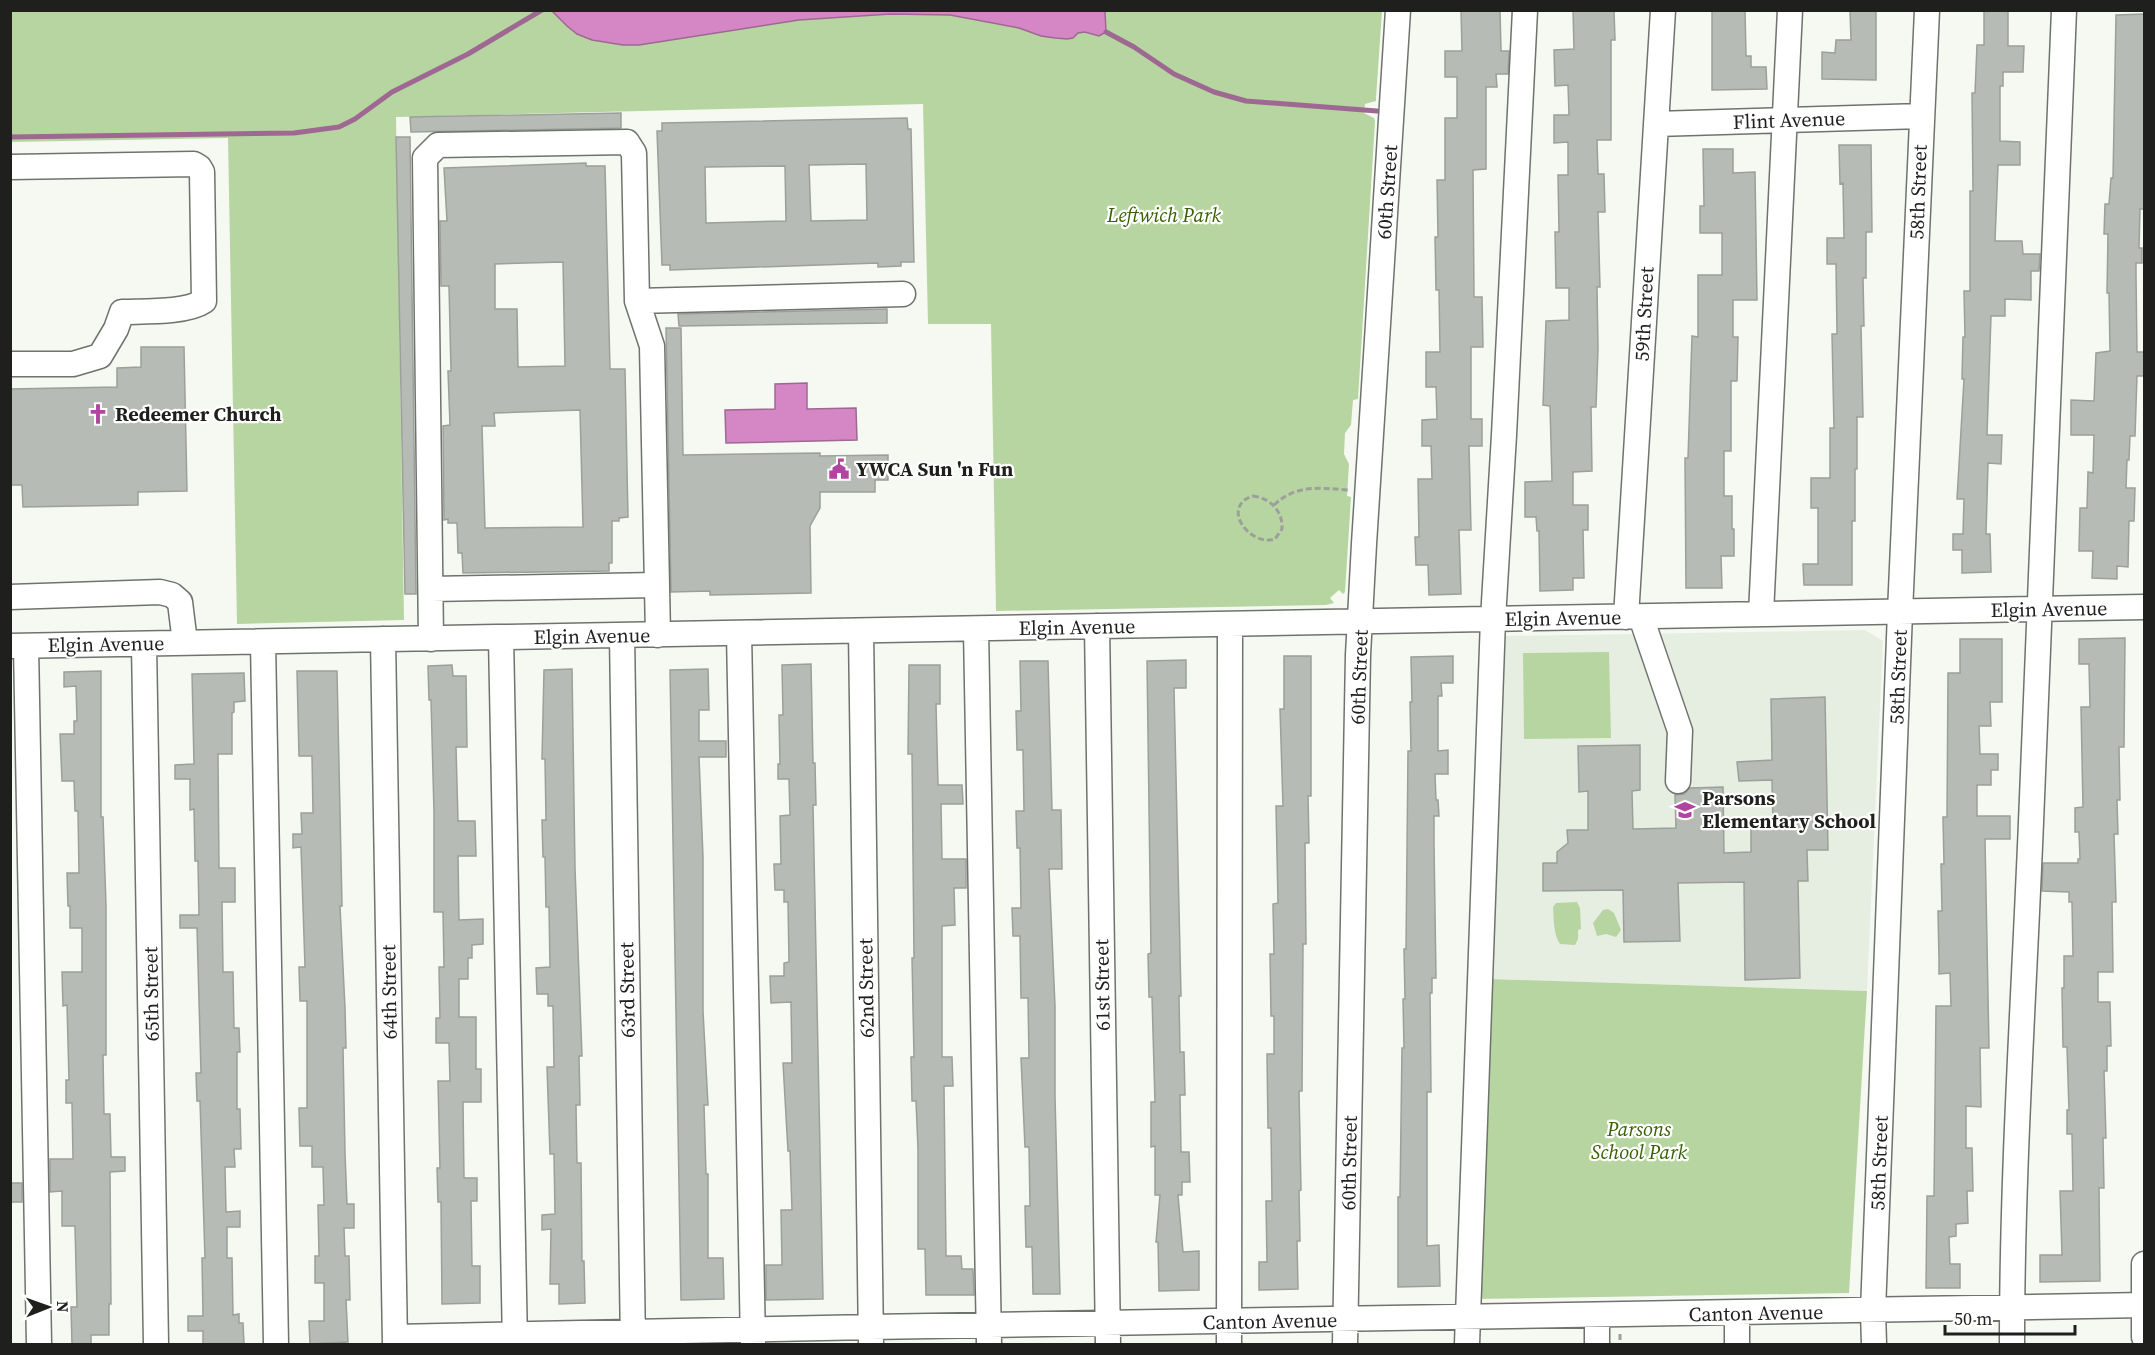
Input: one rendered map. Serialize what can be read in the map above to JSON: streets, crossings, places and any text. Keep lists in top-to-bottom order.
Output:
{
  "streets": {
    "street": [
      "Flint Avenue",
      "60th Street",
      "58th Street",
      "59th Street",
      "Elgin Avenue",
      "61st Street",
      "62nd Street",
      "63rd Street",
      "64th Street",
      "65th Street",
      "Canton Avenue"
    ]
  },
  "crossings": [
    ["Flint Avenue", "58th Street"],
    ["Flint Avenue", "59th Street"],
    ["60th Street", "Elgin Avenue"],
    ["60th Street", "Canton Avenue"],
    ["58th Street", "Elgin Avenue"],
    ["58th Street", "Canton Avenue"],
    ["59th Street", "Elgin Avenue"],
    ["Elgin Avenue", "61st Street"],
    ["Elgin Avenue", "62nd Street"],
    ["Elgin Avenue", "63rd Street"],
    ["Elgin Avenue", "64th Street"],
    ["Elgin Avenue", "65th Street"],
    ["61st Street", "Canton Avenue"],
    ["62nd Street", "Canton Avenue"],
    ["63rd Street", "Canton Avenue"],
    ["64th Street", "Canton Avenue"]
  ],
  "parks": ["Leftwich Park", "Parsons School Park"],
  "places": {
    "church": ["Redeemer Church"],
    "public building": ["YWCA Sun 'n Fun"],
    "school or university": ["Parsons Elementary School"]
  },
  "scale_bar": "50 m",
  "north": "right"
}
